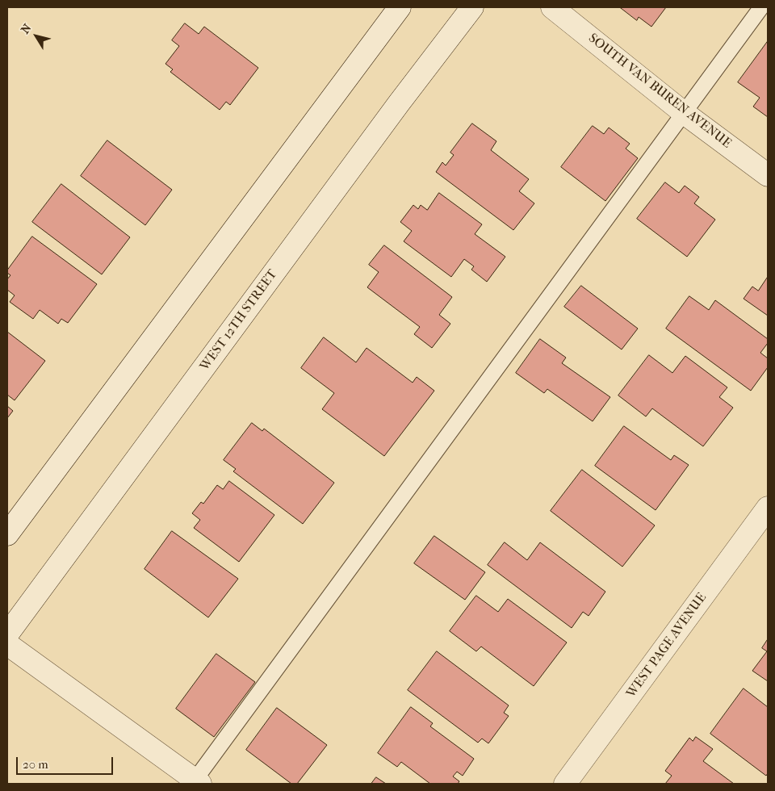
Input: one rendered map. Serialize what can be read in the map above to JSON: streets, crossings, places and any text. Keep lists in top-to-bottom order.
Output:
{
  "streets": {
    "main road": ["SOUTH VAN BUREN AVENUE", "WEST 12TH STREET", "WEST PAGE AVENUE"]
  },
  "scale_bar": "20 m",
  "north": "top left"
}
